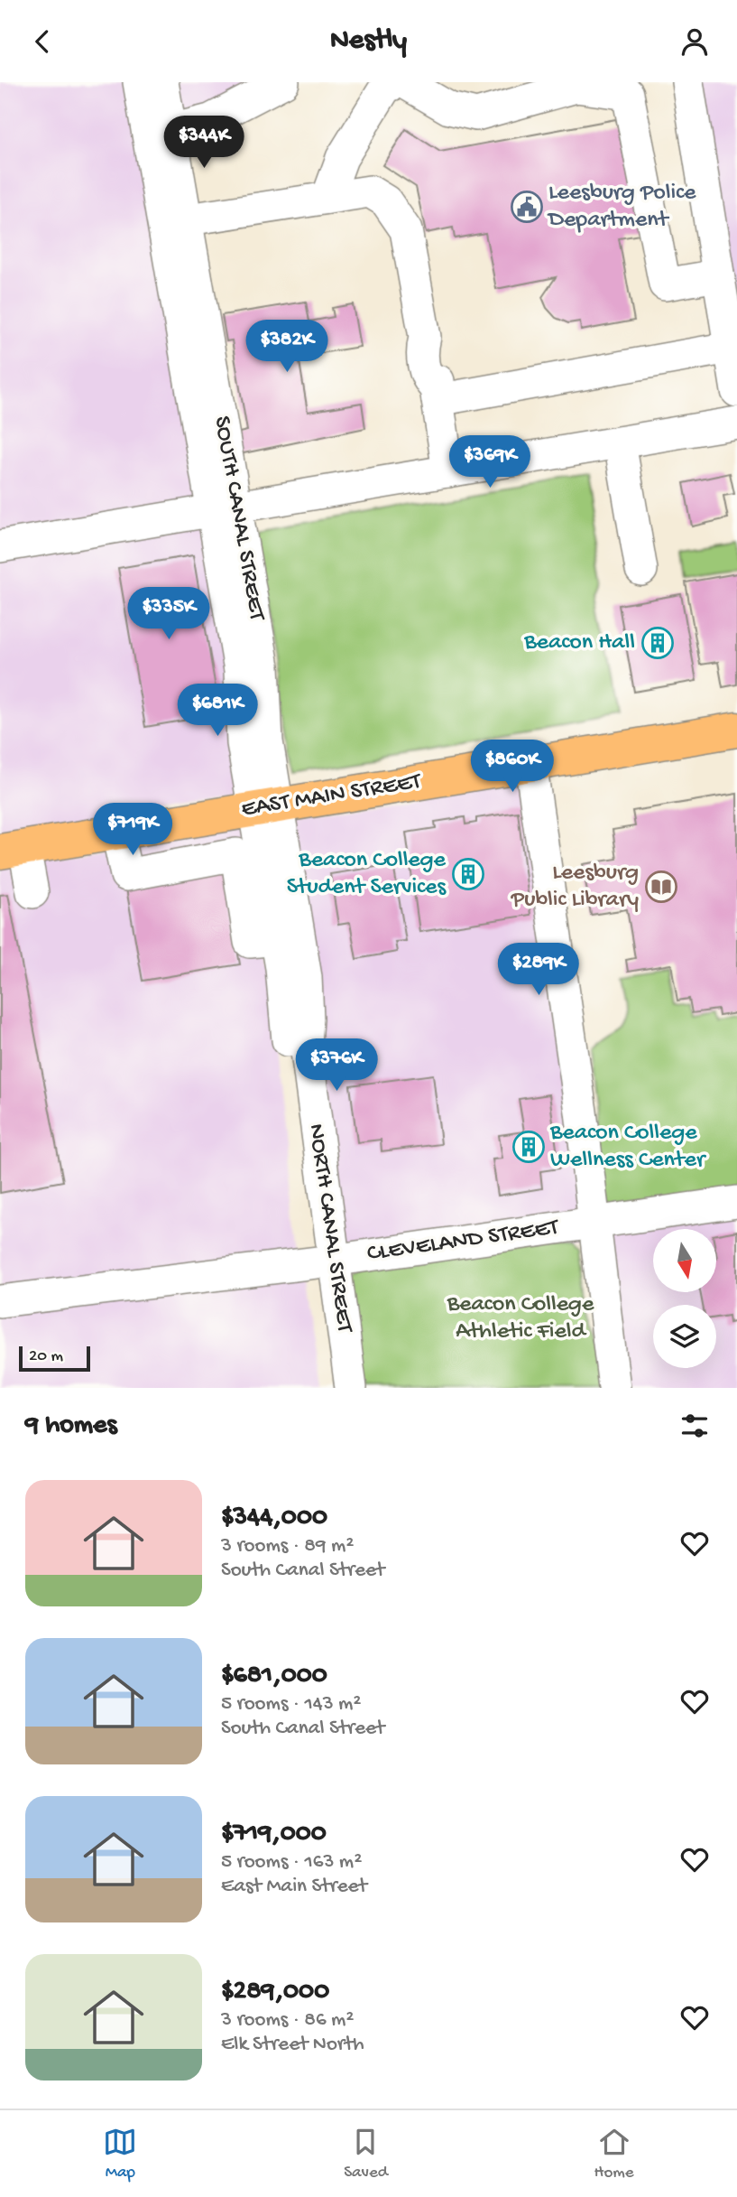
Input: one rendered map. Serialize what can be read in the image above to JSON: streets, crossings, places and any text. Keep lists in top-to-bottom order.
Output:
{
  "streets": {
    "main road": ["EAST MAIN STREET"],
    "street": ["SOUTH CANAL STREET", "NORTH CANAL STREET", "CLEVELAND STREET"]
  },
  "crossings": [
    ["SOUTH CANAL STREET", "NORTH CANAL STREET"],
    ["EAST MAIN STREET", "NORTH CANAL STREET"],
    ["NORTH CANAL STREET", "CLEVELAND STREET"]
  ],
  "parks": ["Beacon College Athletic Field"],
  "places": {
    "public building": ["Leesburg Police Department"],
    "building": ["Beacon Hall", "Beacon College Student Services", "Beacon College Wellness Center"],
    "library": ["Leesburg Public Library"]
  },
  "scale_bar": "20 m",
  "north": "bottom",
  "page": {
    "header": "Nestly",
    "price": [
      "$344K",
      "$382K",
      "$369K",
      "$335K",
      "$681K",
      "$860K",
      "$719K",
      "$289K",
      "$376K"
    ],
    "scale": "20 m",
    "heading": "9 homes",
    "list": [
      {
        "name": "$344,000",
        "note": "3 rooms · 89 m² · South Canal Street"
      },
      {
        "name": "$681,000",
        "note": "5 rooms · 143 m² · South Canal Street"
      },
      {
        "name": "$719,000",
        "note": "5 rooms · 163 m² · East Main Street"
      },
      {
        "name": "$289,000",
        "note": "3 rooms · 86 m² · Elk Street North"
      }
    ],
    "tabs": ["Map", "Saved", "Home"]
  }
}
